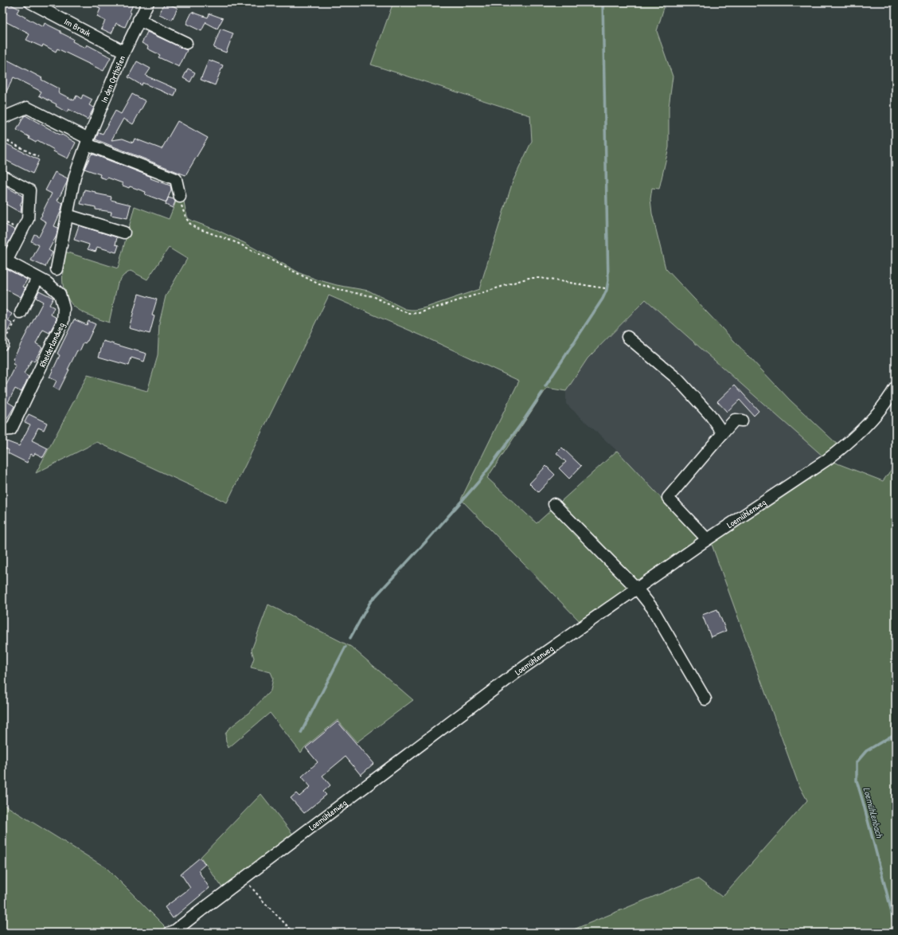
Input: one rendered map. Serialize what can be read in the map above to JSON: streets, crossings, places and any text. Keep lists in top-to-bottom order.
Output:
{
  "streets": {
    "street": [
      "Im Brauk",
      "In den Orthöfen",
      "Rheiderlandweg",
      "Loemühlenweg"
    ]
  },
  "crossings": [
    ["Im Brauk", "In den Orthöfen"]
  ],
  "water": ["Loemühlenbach"]
}
